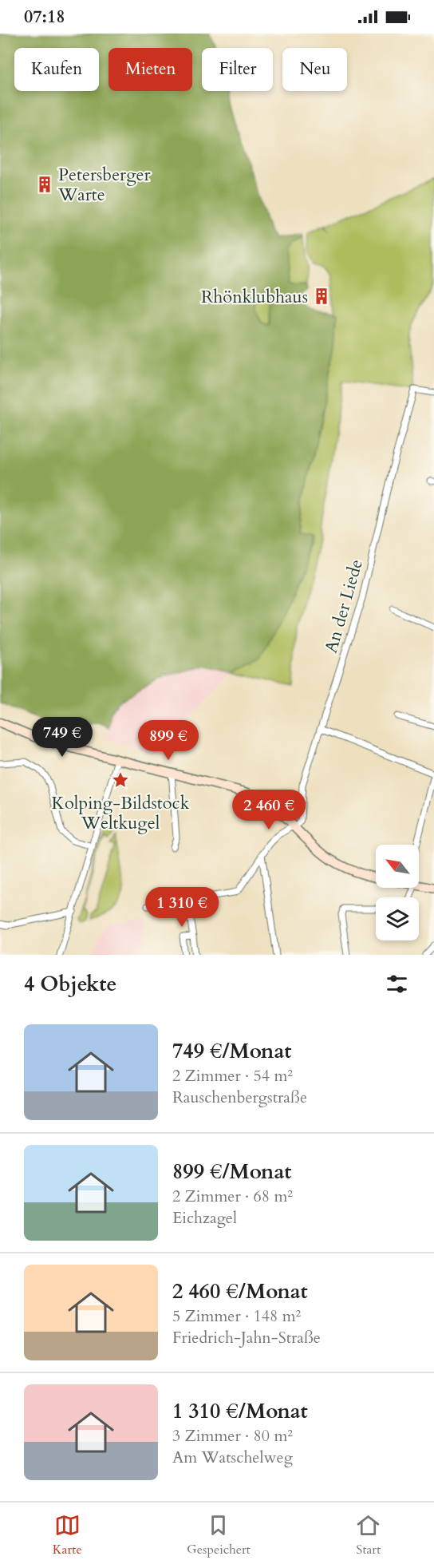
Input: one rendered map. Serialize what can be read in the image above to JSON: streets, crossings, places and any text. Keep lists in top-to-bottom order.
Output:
{
  "streets": {
    "street": ["An der Liede"]
  },
  "places": {
    "building": ["Petersberger Warte", "Rhönklubhaus"],
    "place": ["Kolping-Bildstock Weltkugel"]
  },
  "north": "top left",
  "page": {
    "status": "07:18",
    "chip": [
      "Kaufen",
      "Mieten",
      "Filter",
      "Neu"
    ],
    "price": [
      "749 €",
      "899 €",
      "2 460 €",
      "1 310 €"
    ],
    "heading": "4 Objekte",
    "list": [
      {
        "name": "749 €/Monat",
        "note": "2 Zimmer · 54 m² · Rauschenbergstraße"
      },
      {
        "name": "899 €/Monat",
        "note": "2 Zimmer · 68 m² · Eichzagel"
      },
      {
        "name": "2 460 €/Monat",
        "note": "5 Zimmer · 148 m² · Friedrich-Jahn-Straße"
      },
      {
        "name": "1 310 €/Monat",
        "note": "3 Zimmer · 80 m² · Am Watschelweg"
      }
    ],
    "tabs": ["Karte", "Gespeichert", "Start"]
  }
}
